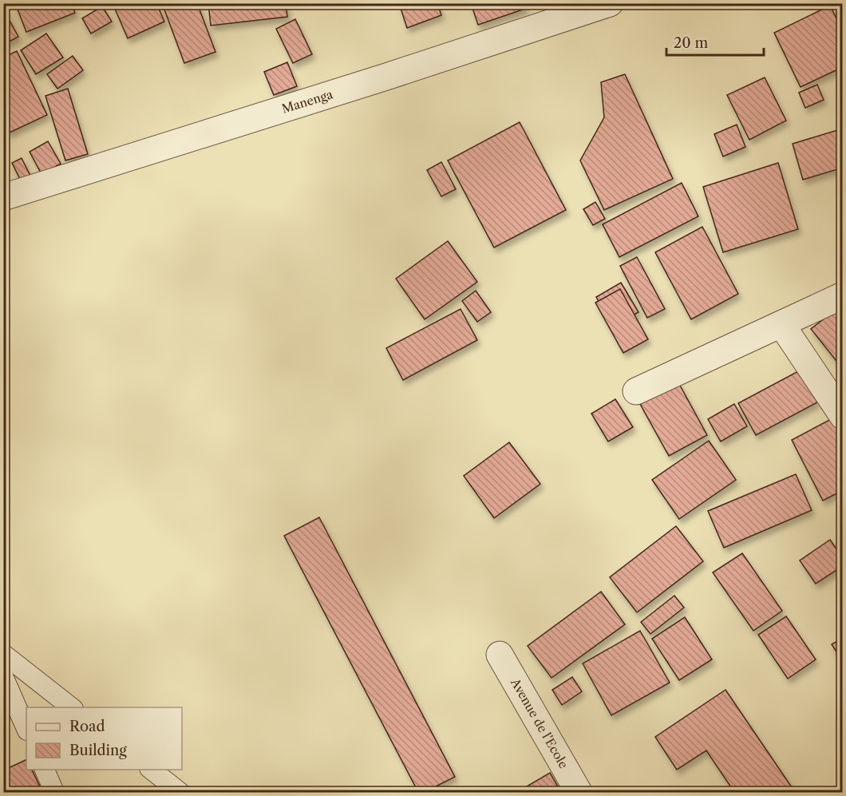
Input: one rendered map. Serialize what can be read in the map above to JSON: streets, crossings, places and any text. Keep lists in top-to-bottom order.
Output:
{
  "streets": {
    "street": ["Manenga", "Avenue de l'Ecole"]
  },
  "legend": ["Road", "Building"],
  "scale_bar": "20 m"
}
